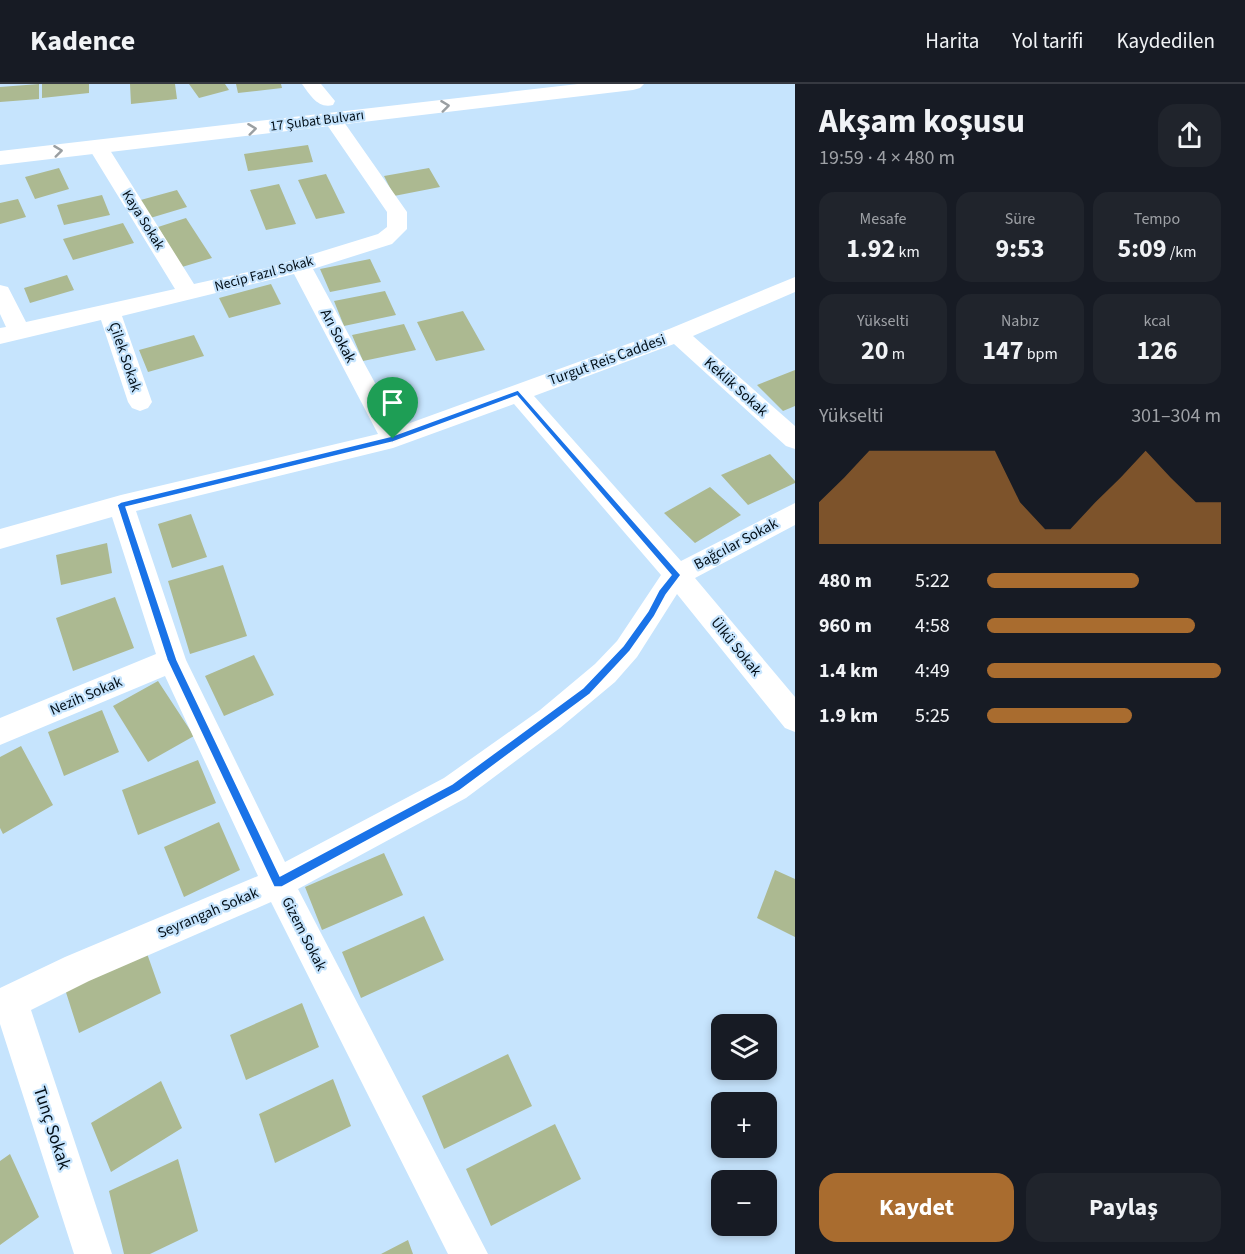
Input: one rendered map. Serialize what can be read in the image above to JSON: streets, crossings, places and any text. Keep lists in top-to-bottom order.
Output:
{
  "streets": {
    "highway": ["17 Şubat Bulvarı"],
    "street": [
      "Kaya Sokak",
      "Necip Fazıl Sokak",
      "Arı Sokak",
      "Çilek Sokak",
      "Turgut Reis Caddesi",
      "Keklik Sokak",
      "Bağcılar Sokak",
      "Ülkü Sokak",
      "Nezih Sokak",
      "Seyrangah Sokak",
      "Gizem Sokak",
      "Tunç Sokak"
    ]
  },
  "crossings": [
    ["17 Şubat Bulvarı", "Kaya Sokak"],
    ["17 Şubat Bulvarı", "Necip Fazıl Sokak"],
    ["Kaya Sokak", "Necip Fazıl Sokak"],
    ["Necip Fazıl Sokak", "Arı Sokak"],
    ["Necip Fazıl Sokak", "Çilek Sokak"],
    ["Arı Sokak", "Turgut Reis Caddesi"],
    ["Turgut Reis Caddesi", "Keklik Sokak"],
    ["Turgut Reis Caddesi", "Ülkü Sokak"],
    ["Turgut Reis Caddesi", "Gizem Sokak"],
    ["Bağcılar Sokak", "Ülkü Sokak"],
    ["Bağcılar Sokak", "Seyrangah Sokak"],
    ["Ülkü Sokak", "Seyrangah Sokak"],
    ["Nezih Sokak", "Gizem Sokak"],
    ["Seyrangah Sokak", "Gizem Sokak"],
    ["Seyrangah Sokak", "Tunç Sokak"]
  ],
  "page": {
    "header": "Kadence",
    "nav": ["Harita", "Yol tarifi", "Kaydedilen"],
    "heading": ["Akşam koşusu", "19:59 · 4 × 480 m"],
    "stats": [
      ["Mesafe", "1.92 km"],
      ["Süre", "9:53"],
      ["Tempo", "5:09 /km"],
      ["Yükselti", "20 m"],
      ["Nabız", "147 bpm"],
      ["kcal", "126"]
    ],
    "chart": ["Yükselti", "301–304 m"],
    "list": [
      {
        "name": "480 m",
        "note": "5:22"
      },
      {
        "name": "960 m",
        "note": "4:58"
      },
      {
        "name": "1.4 km",
        "note": "4:49"
      },
      {
        "name": "1.9 km",
        "note": "5:25"
      }
    ],
    "map_buttons": ["+", "−"],
    "buttons": ["Kaydet", "Paylaş"]
  }
}
